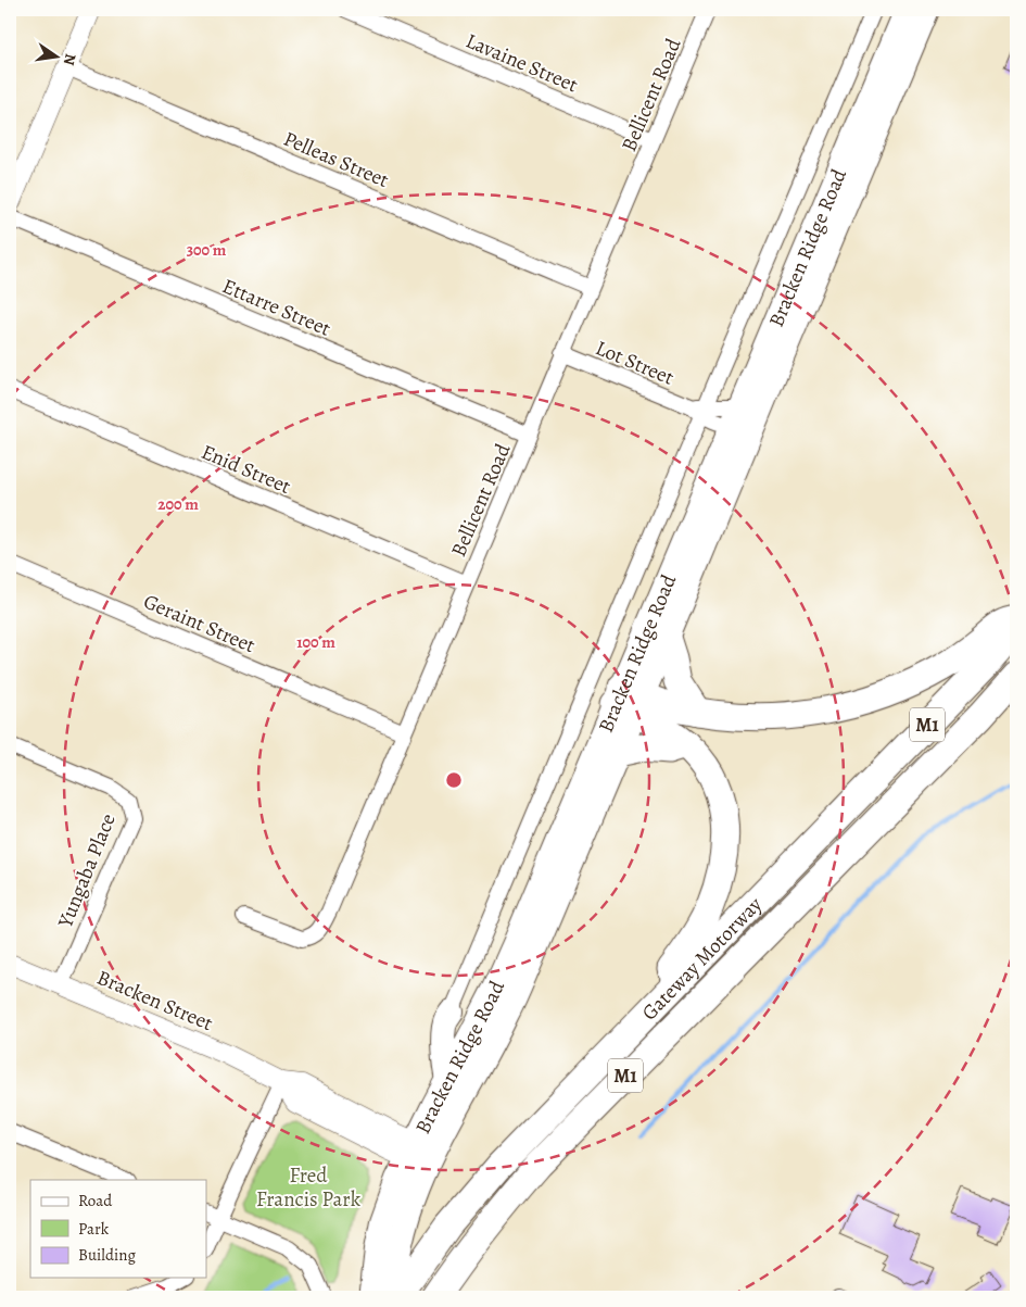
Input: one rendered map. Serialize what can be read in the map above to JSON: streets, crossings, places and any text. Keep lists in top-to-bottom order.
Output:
{
  "streets": {
    "highway": ["M1", "Gateway Motorway"],
    "main road": ["Bracken Ridge Road"],
    "street": [
      "Lavaine Street",
      "Bellicent Road",
      "Pelleas Street",
      "Ettarre Street",
      "Lot Street",
      "Enid Street",
      "Geraint Street",
      "Yungaba Place",
      "Bracken Street"
    ]
  },
  "crossings": [
    ["Lavaine Street", "Bellicent Road"],
    ["Bellicent Road", "Pelleas Street"],
    ["Bellicent Road", "Ettarre Street"],
    ["Bellicent Road", "Lot Street"],
    ["Bellicent Road", "Enid Street"],
    ["Bellicent Road", "Geraint Street"],
    ["Bracken Ridge Road", "Lot Street"],
    ["Bracken Ridge Road", "Gateway Motorway"],
    ["Bracken Ridge Road", "Bracken Street"],
    ["Yungaba Place", "Bracken Street"]
  ],
  "parks": ["Fred Francis Park"],
  "legend": ["Road", "Park", "Building"],
  "north": "right",
  "rings": ["300 m", "200 m", "100 m"]
}
